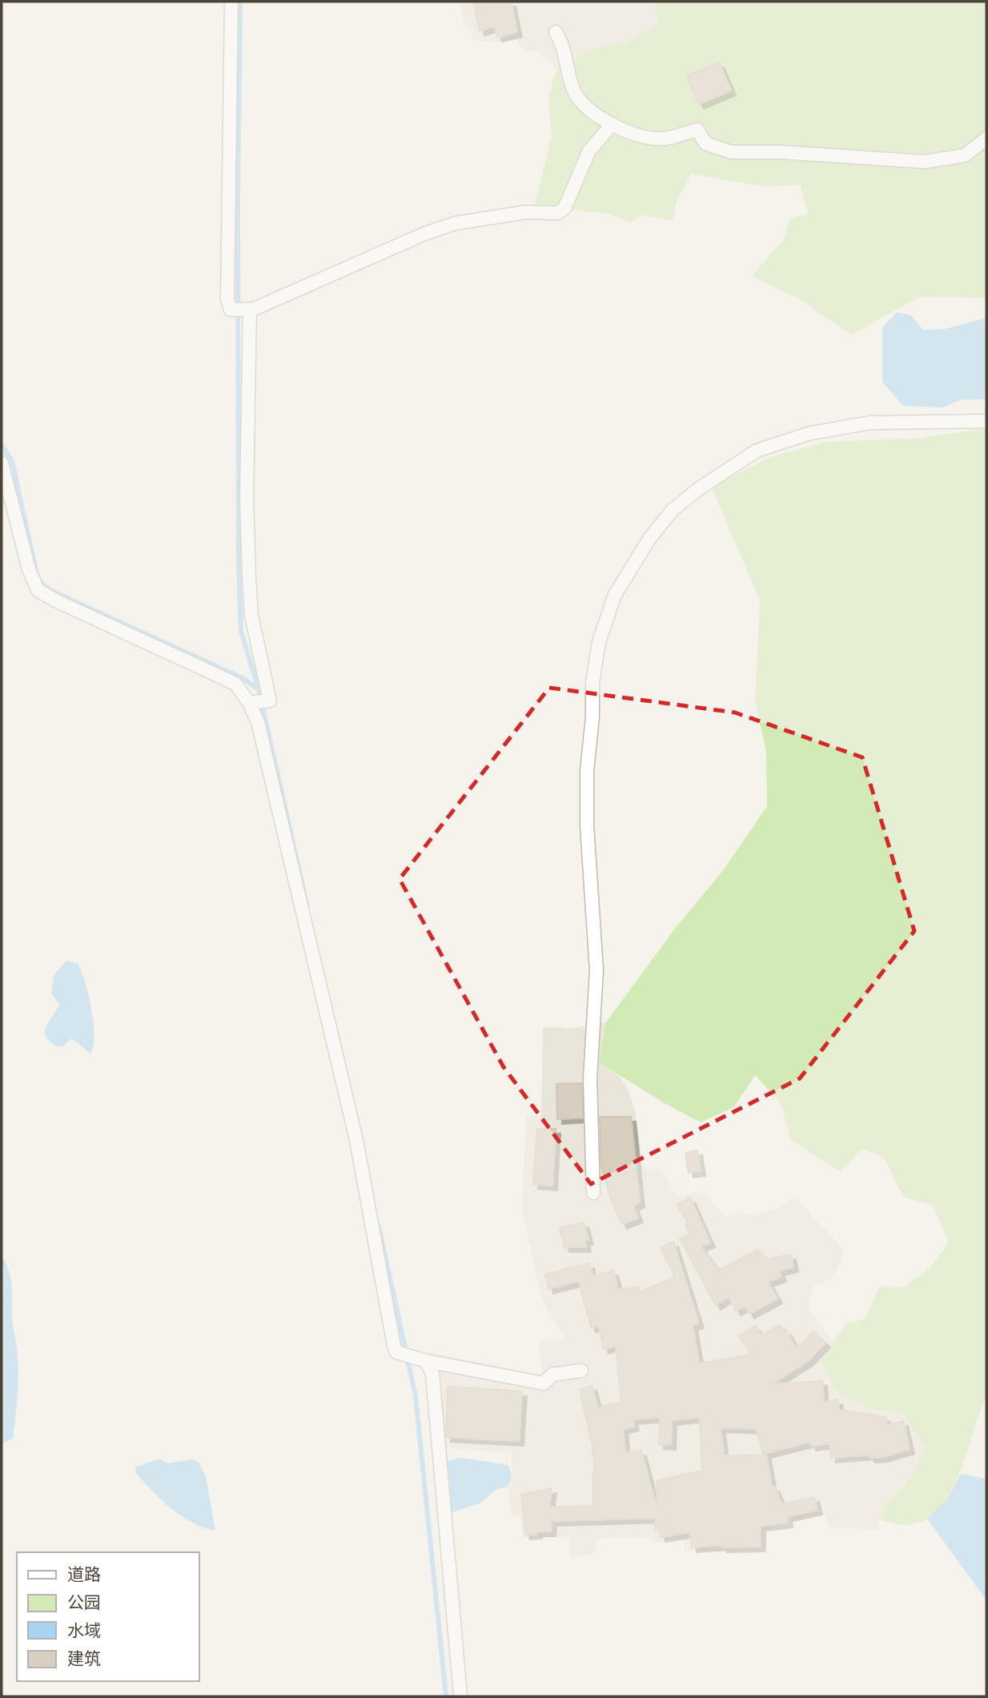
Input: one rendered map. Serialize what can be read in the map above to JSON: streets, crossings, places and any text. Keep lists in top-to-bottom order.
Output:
{
  "legend": [
    "道路",
    "公园",
    "水域",
    "建筑"
  ]
}
